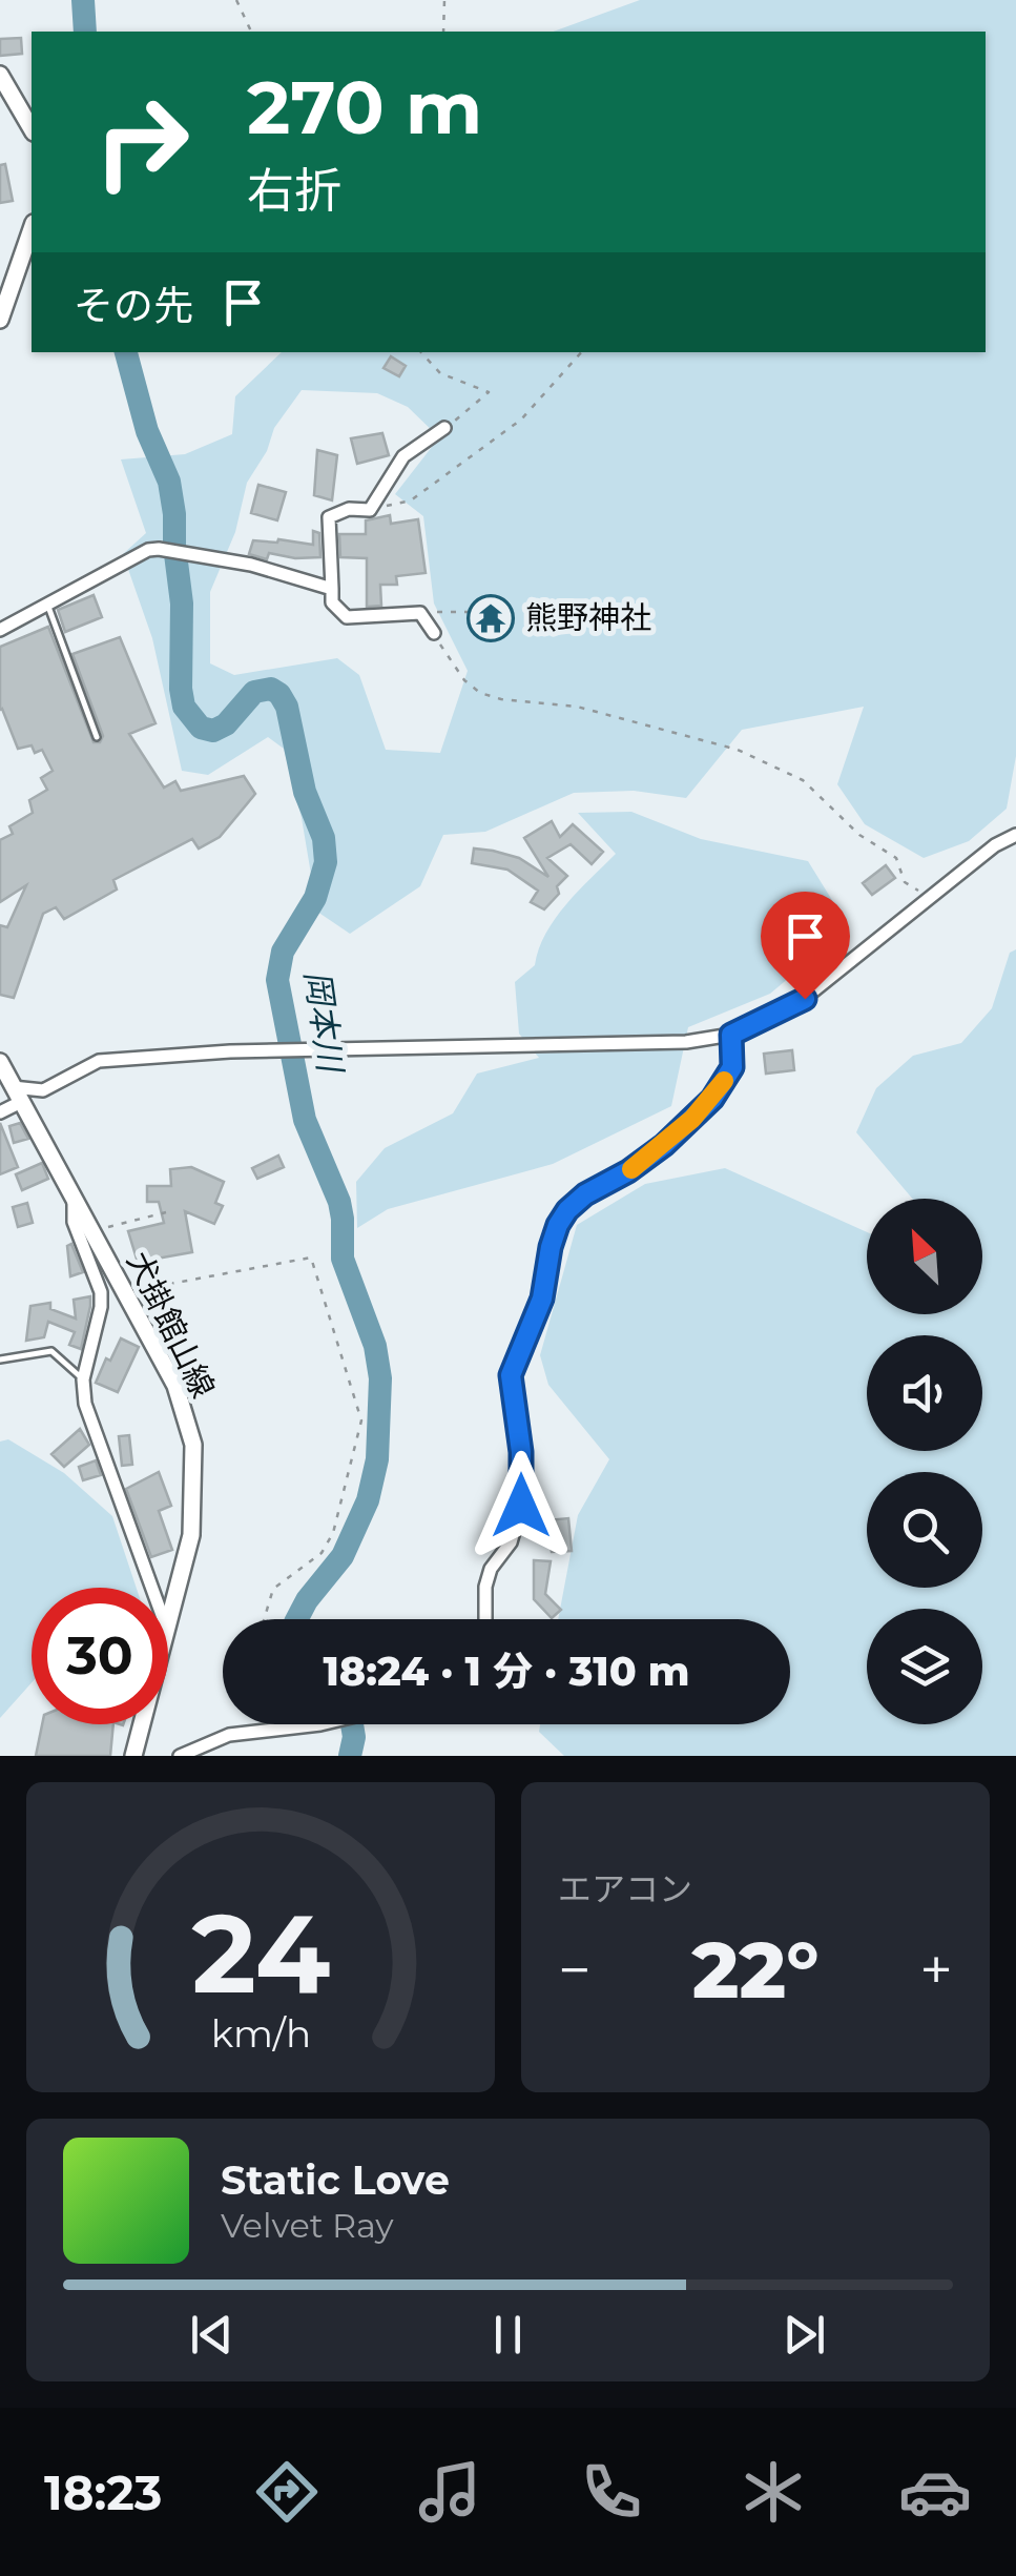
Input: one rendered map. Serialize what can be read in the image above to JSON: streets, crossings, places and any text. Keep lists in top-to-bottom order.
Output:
{
  "streets": {
    "main road": ["犬掛館山線"]
  },
  "water": ["岡本川"],
  "places": {
    "temple": ["熊野神社"]
  },
  "north": "top left",
  "page": {
    "turn": ["270 m", "右折"],
    "then": "その先",
    "limit": "30",
    "trip": "18:24 · 1 分 · 310 m",
    "tile": "エアコン",
    "heat": ["−", "22°", "+"],
    "song": ["Static Love", "Velvet Ray"],
    "tabs": "18:23",
    "gauge": ["24", "km/h"]
  }
}
